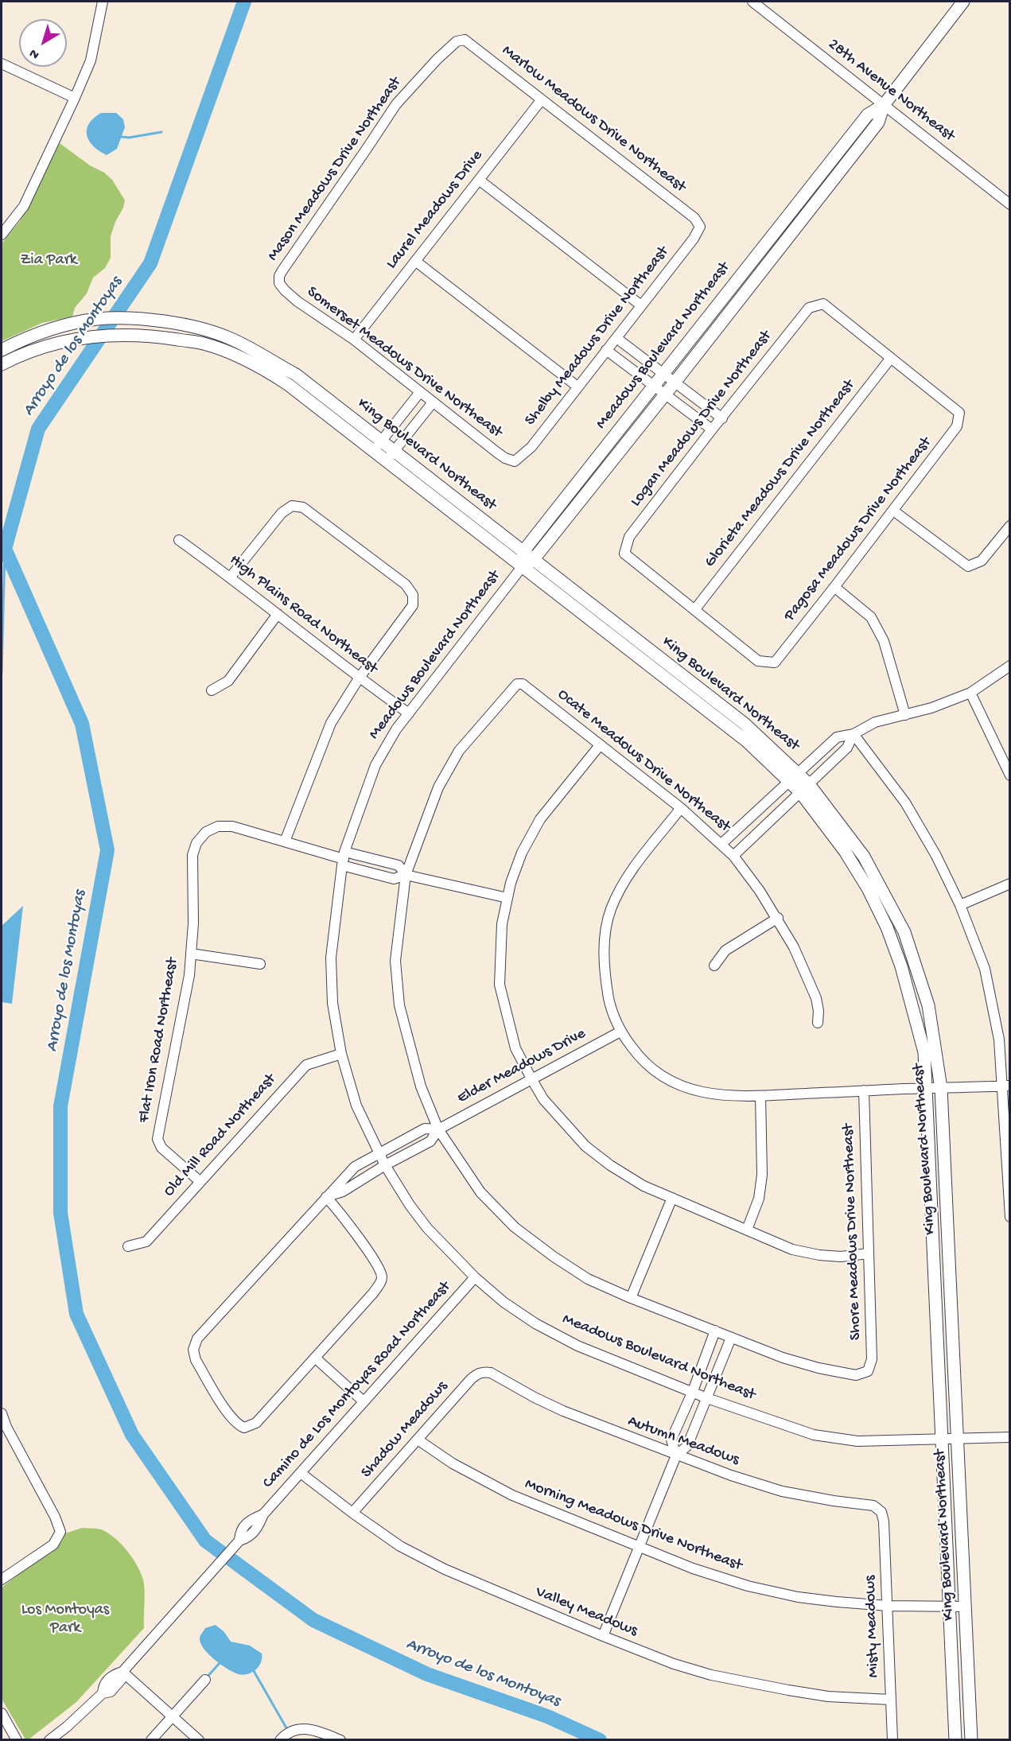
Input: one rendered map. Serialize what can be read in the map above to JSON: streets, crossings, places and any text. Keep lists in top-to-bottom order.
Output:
{
  "streets": {
    "street": [
      "28th Avenue Northeast",
      "Marlow Meadows Drive Northeast",
      "Mason Meadows Drive Northeast",
      "Laurel Meadows Drive",
      "Shelby Meadows Drive Northeast",
      "Meadows Boulevard Northeast",
      "Somerset Meadows Drive Northeast",
      "Logan Meadows Drive Northeast",
      "King Boulevard Northeast",
      "Glorieta Meadows Drive Northeast",
      "Pagosa Meadows Drive Northeast",
      "High Plains Road Northeast",
      "Ocate Meadows Drive Northeast",
      "Flat Iron Road Northeast",
      "Elder Meadows Drive",
      "Old Mill Road Northeast",
      "Shore Meadows Drive Northeast",
      "Camino de Los Montoyas Road Northeast",
      "Shadow Meadows",
      "Autumn Meadows",
      "Morning Meadows Drive Northeast",
      "Valley Meadows",
      "Misty Meadows"
    ]
  },
  "crossings": [
    ["28th Avenue Northeast", "Meadows Boulevard Northeast"],
    ["Marlow Meadows Drive Northeast", "Mason Meadows Drive Northeast"],
    ["Marlow Meadows Drive Northeast", "Laurel Meadows Drive"],
    ["Marlow Meadows Drive Northeast", "Shelby Meadows Drive Northeast"],
    ["Mason Meadows Drive Northeast", "Somerset Meadows Drive Northeast"],
    ["Laurel Meadows Drive", "Somerset Meadows Drive Northeast"],
    ["Shelby Meadows Drive Northeast", "Somerset Meadows Drive Northeast"],
    ["Meadows Boulevard Northeast", "King Boulevard Northeast"],
    ["Meadows Boulevard Northeast", "High Plains Road Northeast"],
    ["Meadows Boulevard Northeast", "Flat Iron Road Northeast"],
    ["Meadows Boulevard Northeast", "Old Mill Road Northeast"],
    ["Meadows Boulevard Northeast", "Camino de Los Montoyas Road Northeast"],
    ["Logan Meadows Drive Northeast", "Glorieta Meadows Drive Northeast"],
    ["Logan Meadows Drive Northeast", "Pagosa Meadows Drive Northeast"],
    ["King Boulevard Northeast", "Morning Meadows Drive Northeast"],
    ["Glorieta Meadows Drive Northeast", "Pagosa Meadows Drive Northeast"],
    ["Flat Iron Road Northeast", "Old Mill Road Northeast"],
    ["Camino de Los Montoyas Road Northeast", "Valley Meadows"],
    ["Shadow Meadows", "Autumn Meadows"],
    ["Shadow Meadows", "Morning Meadows Drive Northeast"],
    ["Shadow Meadows", "Valley Meadows"],
    ["Autumn Meadows", "Misty Meadows"],
    ["Morning Meadows Drive Northeast", "Misty Meadows"],
    ["Valley Meadows", "Misty Meadows"]
  ],
  "water": ["Arroyo de los Montoyas"],
  "parks": ["Zia Park", "Los Montoyas Park"],
  "north": "bottom left"
}
